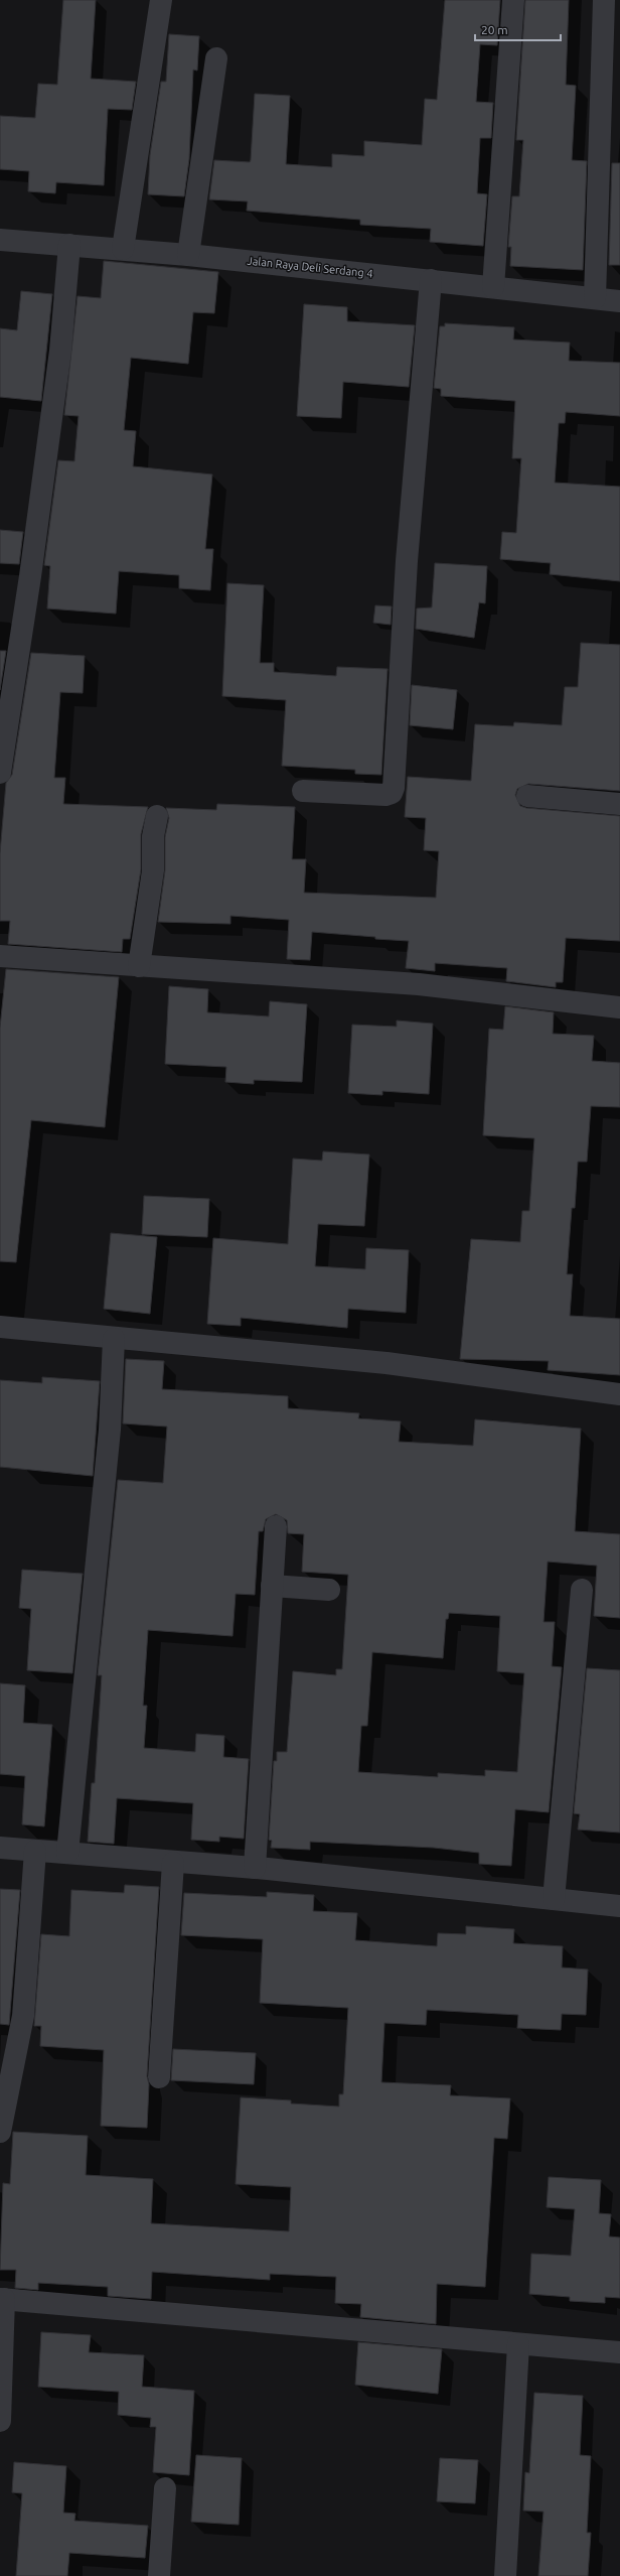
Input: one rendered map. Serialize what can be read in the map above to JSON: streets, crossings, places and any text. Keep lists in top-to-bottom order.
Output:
{
  "streets": {
    "street": ["Jalan Raya Deli Serdang 4"]
  },
  "scale_bar": "20 m"
}
